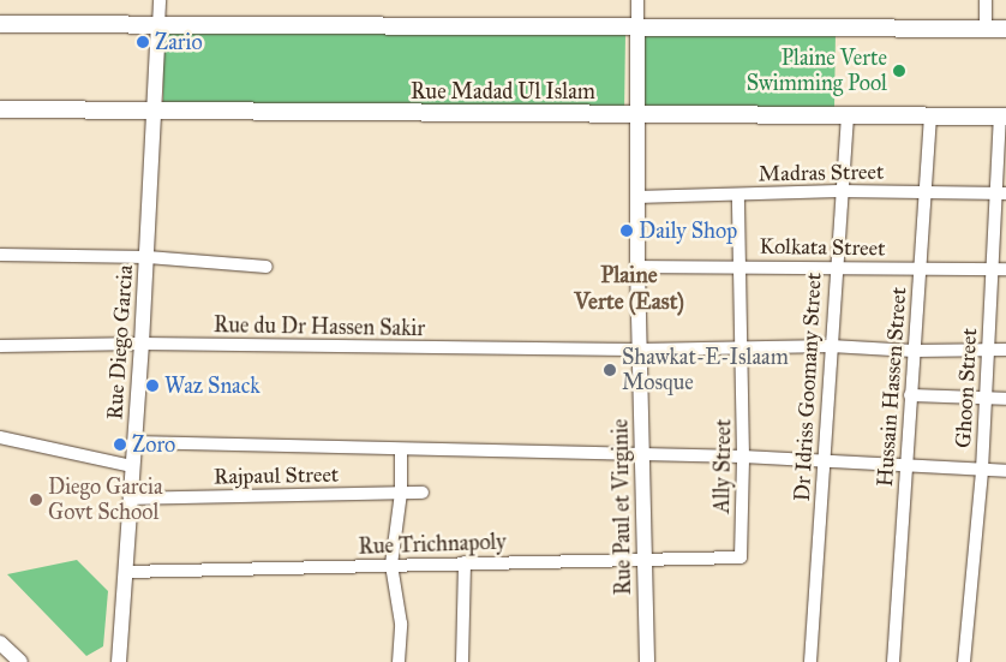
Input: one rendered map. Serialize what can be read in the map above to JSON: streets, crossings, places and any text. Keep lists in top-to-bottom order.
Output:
{
  "streets": {
    "main road": ["Rue Madad Ul Islam"],
    "street": [
      "Madras Street",
      "Kolkata Street",
      "Rue du Dr Hassen Sakir",
      "Rue Diego Garcia",
      "Dr Idriss Goomany Street",
      "Hussain Hassen Street",
      "Ghoon Street",
      "Ally Street",
      "Rajpaul Street",
      "Rue Paul et Virginie",
      "Rue Trichnapoly"
    ]
  },
  "crossings": [
    ["Rue Madad Ul Islam", "Rue Diego Garcia"],
    ["Rue Madad Ul Islam", "Dr Idriss Goomany Street"],
    ["Rue Madad Ul Islam", "Hussain Hassen Street"],
    ["Rue Madad Ul Islam", "Ghoon Street"],
    ["Rue Madad Ul Islam", "Rue Paul et Virginie"],
    ["Madras Street", "Dr Idriss Goomany Street"],
    ["Madras Street", "Hussain Hassen Street"],
    ["Madras Street", "Ghoon Street"],
    ["Madras Street", "Ally Street"],
    ["Madras Street", "Rue Paul et Virginie"],
    ["Kolkata Street", "Dr Idriss Goomany Street"],
    ["Kolkata Street", "Hussain Hassen Street"],
    ["Kolkata Street", "Ghoon Street"],
    ["Kolkata Street", "Ally Street"],
    ["Kolkata Street", "Rue Paul et Virginie"],
    ["Rue du Dr Hassen Sakir", "Rue Diego Garcia"],
    ["Rue du Dr Hassen Sakir", "Dr Idriss Goomany Street"],
    ["Rue du Dr Hassen Sakir", "Hussain Hassen Street"],
    ["Rue du Dr Hassen Sakir", "Ghoon Street"],
    ["Rue du Dr Hassen Sakir", "Ally Street"],
    ["Rue du Dr Hassen Sakir", "Rue Paul et Virginie"],
    ["Rue Diego Garcia", "Rajpaul Street"],
    ["Rue Diego Garcia", "Rue Trichnapoly"],
    ["Ally Street", "Rue Trichnapoly"],
    ["Rue Paul et Virginie", "Rue Trichnapoly"]
  ],
  "districts": ["Plaine Verte (East)"],
  "places": [
    "Zario",
    "Plaine Verte Swimming Pool",
    "Daily Shop",
    "Shawkat-E-Islaam Mosque",
    "Waz Snack",
    "Zoro",
    "Diego Garcia Govt School"
  ]
}
